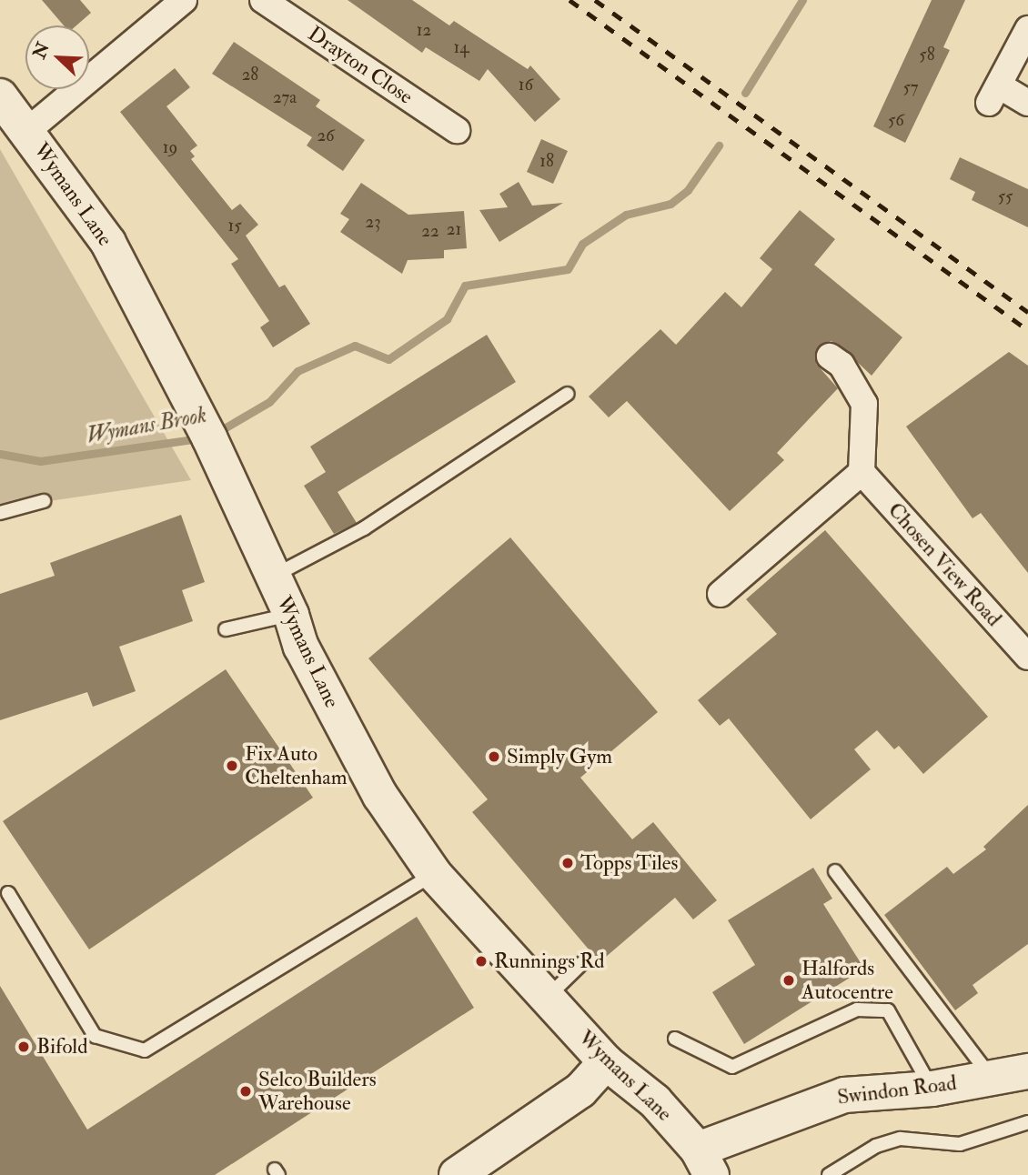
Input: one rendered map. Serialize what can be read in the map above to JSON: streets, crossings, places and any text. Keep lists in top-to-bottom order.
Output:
{
  "streets": {
    "street": [
      "Drayton Close",
      "Wymans Lane",
      "Chosen View Road",
      "Swindon Road"
    ]
  },
  "crossings": [
    ["Wymans Lane", "Swindon Road"]
  ],
  "water": ["Wymans Brook"],
  "places": [
    "Simply Gym",
    "Fix Auto Cheltenham",
    "Topps Tiles",
    "Runnings Rd",
    "Halfords Autocentre",
    "Bifold",
    "Selco Builders Warehouse"
  ],
  "house_numbers": [
    "12",
    "14",
    "58",
    "28",
    "16",
    "57",
    "27a",
    "56",
    "26",
    "19",
    "18",
    "55",
    "23",
    "15",
    "21",
    "22"
  ],
  "north": "top left"
}
